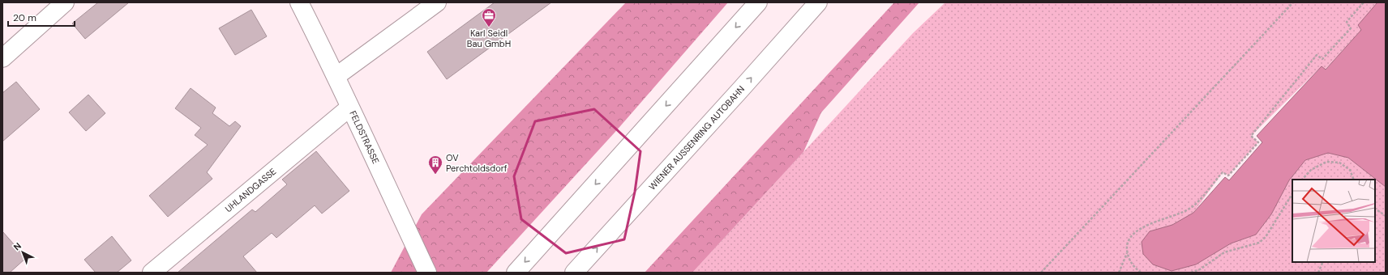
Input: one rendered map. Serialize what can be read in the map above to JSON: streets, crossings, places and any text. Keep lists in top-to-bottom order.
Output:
{
  "streets": {
    "main road": ["FELDSTRASSE", "WIENER AUSSENRING AUTOBAHN", "UHLANDGASSE"]
  },
  "crossings": [
    ["FELDSTRASSE", "UHLANDGASSE"]
  ],
  "places": {
    "office": ["Karl Seidl Bau GmbH"],
    "building": ["OV Perchtoldsdorf"]
  },
  "scale_bar": "20 m",
  "north": "top left"
}
